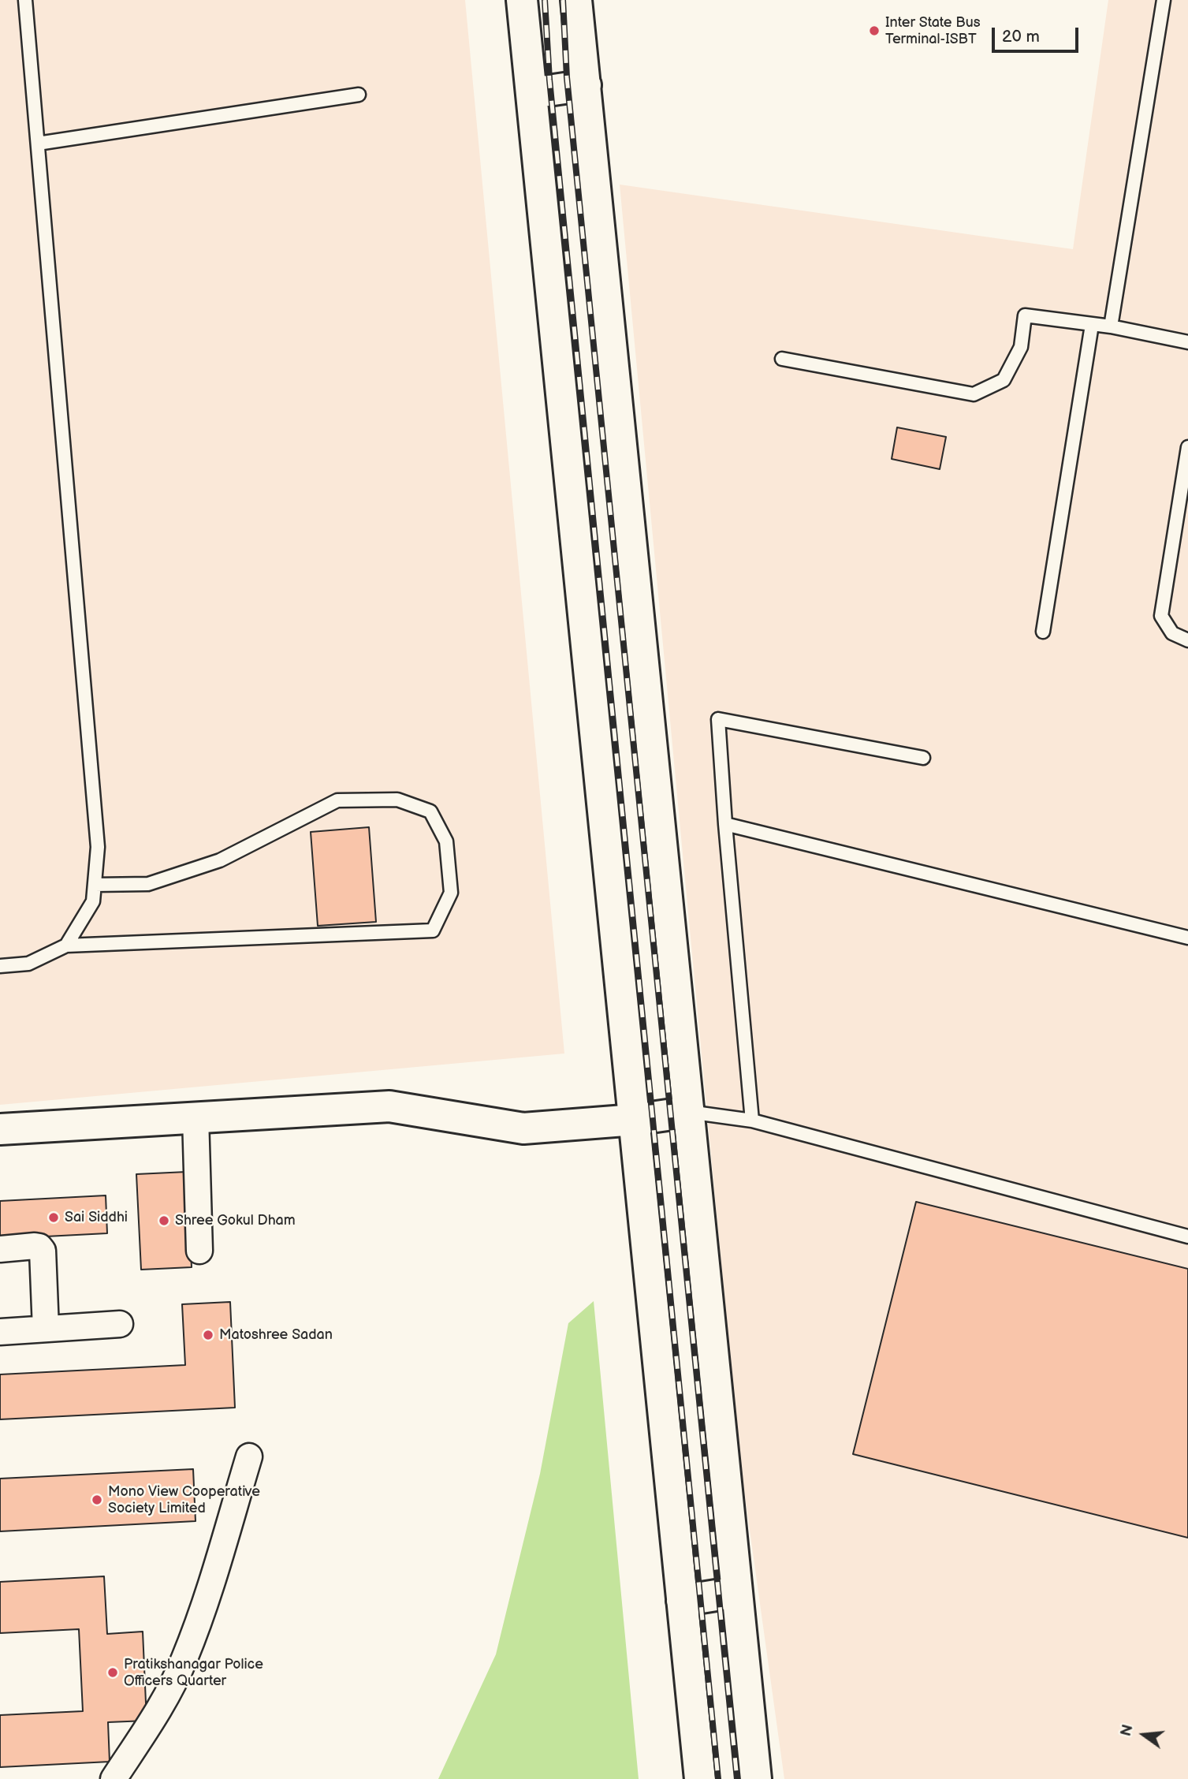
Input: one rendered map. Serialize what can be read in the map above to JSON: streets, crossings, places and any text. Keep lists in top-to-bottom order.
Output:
{
  "places": [
    "Inter State Bus Terminal-ISBT",
    "Sai Siddhi",
    "Shree Gokul Dham",
    "Matoshree Sadan",
    "Mono View Cooperative Society Limited",
    "Pratikshanagar Police Officers Quarter"
  ],
  "scale_bar": "20 m",
  "north": "left"
}
